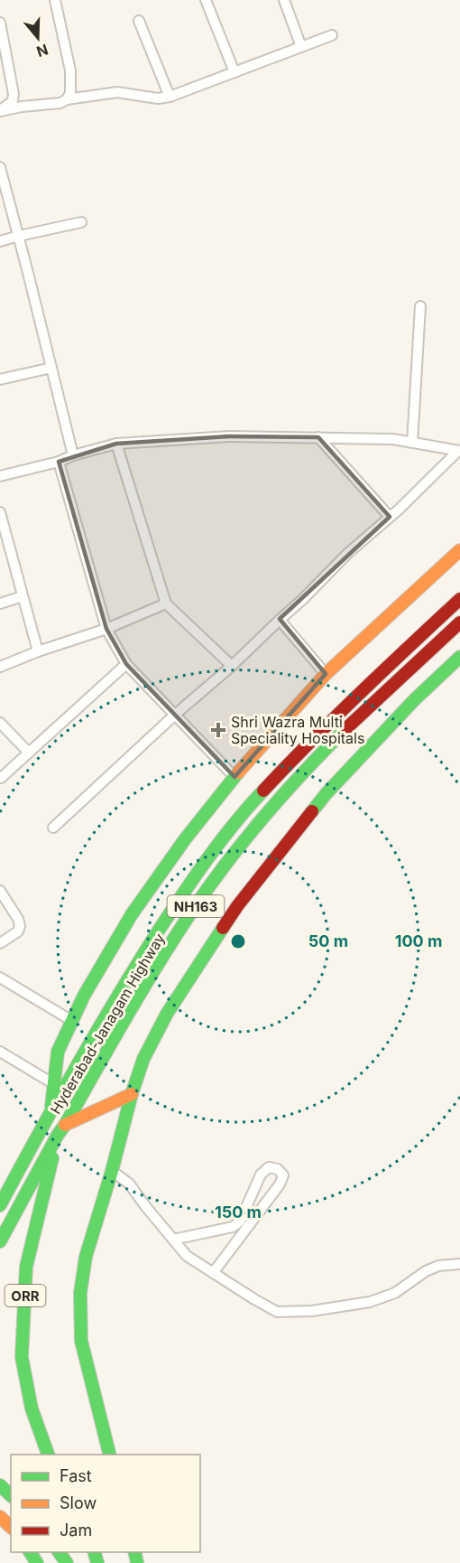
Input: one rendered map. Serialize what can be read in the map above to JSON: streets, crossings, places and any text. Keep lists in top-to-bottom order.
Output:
{
  "streets": {
    "main road": ["NH163", "Hyderabad-Janagam Highway", "ORR"]
  },
  "crossings": [
    ["Hyderabad-Janagam Highway", "ORR"]
  ],
  "places": {
    "health": ["Shri Wazra Multi Speciality Hospitals"]
  },
  "legend": ["Fast", "Slow", "Jam"],
  "north": "bottom",
  "rings": ["50 m", "100 m", "150 m"]
}
